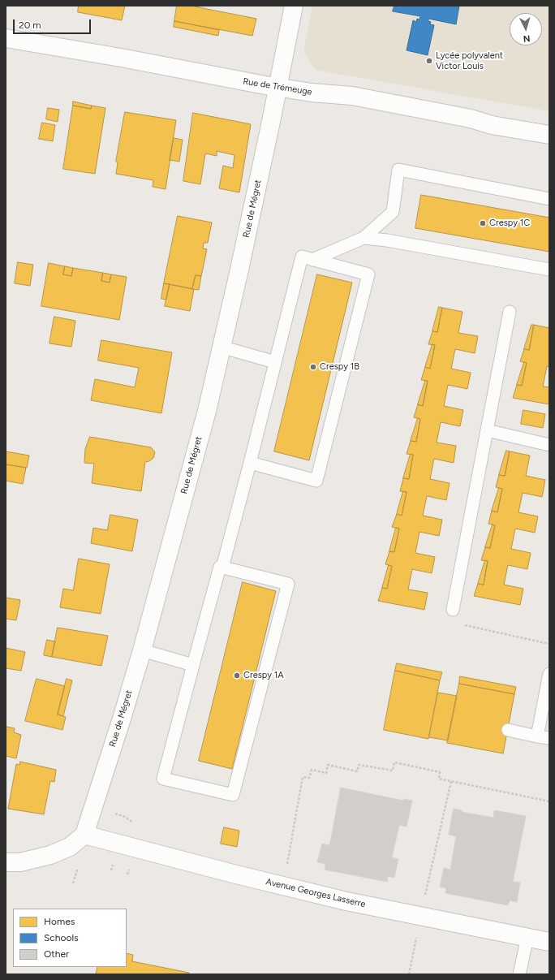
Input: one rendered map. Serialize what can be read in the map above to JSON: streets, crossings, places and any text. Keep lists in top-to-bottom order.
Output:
{
  "streets": {
    "street": ["Rue de Trémeuge", "Rue de Mégret", "Avenue Georges Lasserre"]
  },
  "crossings": [
    ["Rue de Trémeuge", "Rue de Mégret"],
    ["Rue de Mégret", "Avenue Georges Lasserre"]
  ],
  "places": [
    "Lycée polyvalent Victor Louis",
    "Crespy 1C",
    "Crespy 1B",
    "Crespy 1A"
  ],
  "legend": ["Homes", "Schools", "Other"],
  "scale_bar": "20 m",
  "north": "bottom"
}
